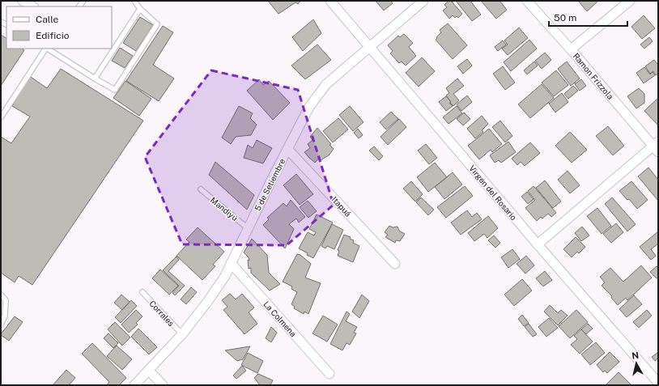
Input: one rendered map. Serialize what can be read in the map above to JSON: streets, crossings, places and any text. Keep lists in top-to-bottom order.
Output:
{
  "streets": {
    "street": [
      "Ramon Frizzola",
      "5 de Setiembre",
      "Virgen del Rosario",
      "Itapuá",
      "La Colmena"
    ],
    "lane": ["Mandiyú", "Corrales"]
  },
  "crossings": [
    ["5 de Setiembre", "Virgen del Rosario"],
    ["5 de Setiembre", "Itapuá"],
    ["5 de Setiembre", "Mandiyú"],
    ["5 de Setiembre", "Corrales"],
    ["5 de Setiembre", "La Colmena"]
  ],
  "legend": ["Calle", "Edificio"],
  "scale_bar": "50 m",
  "north": "top"
}
